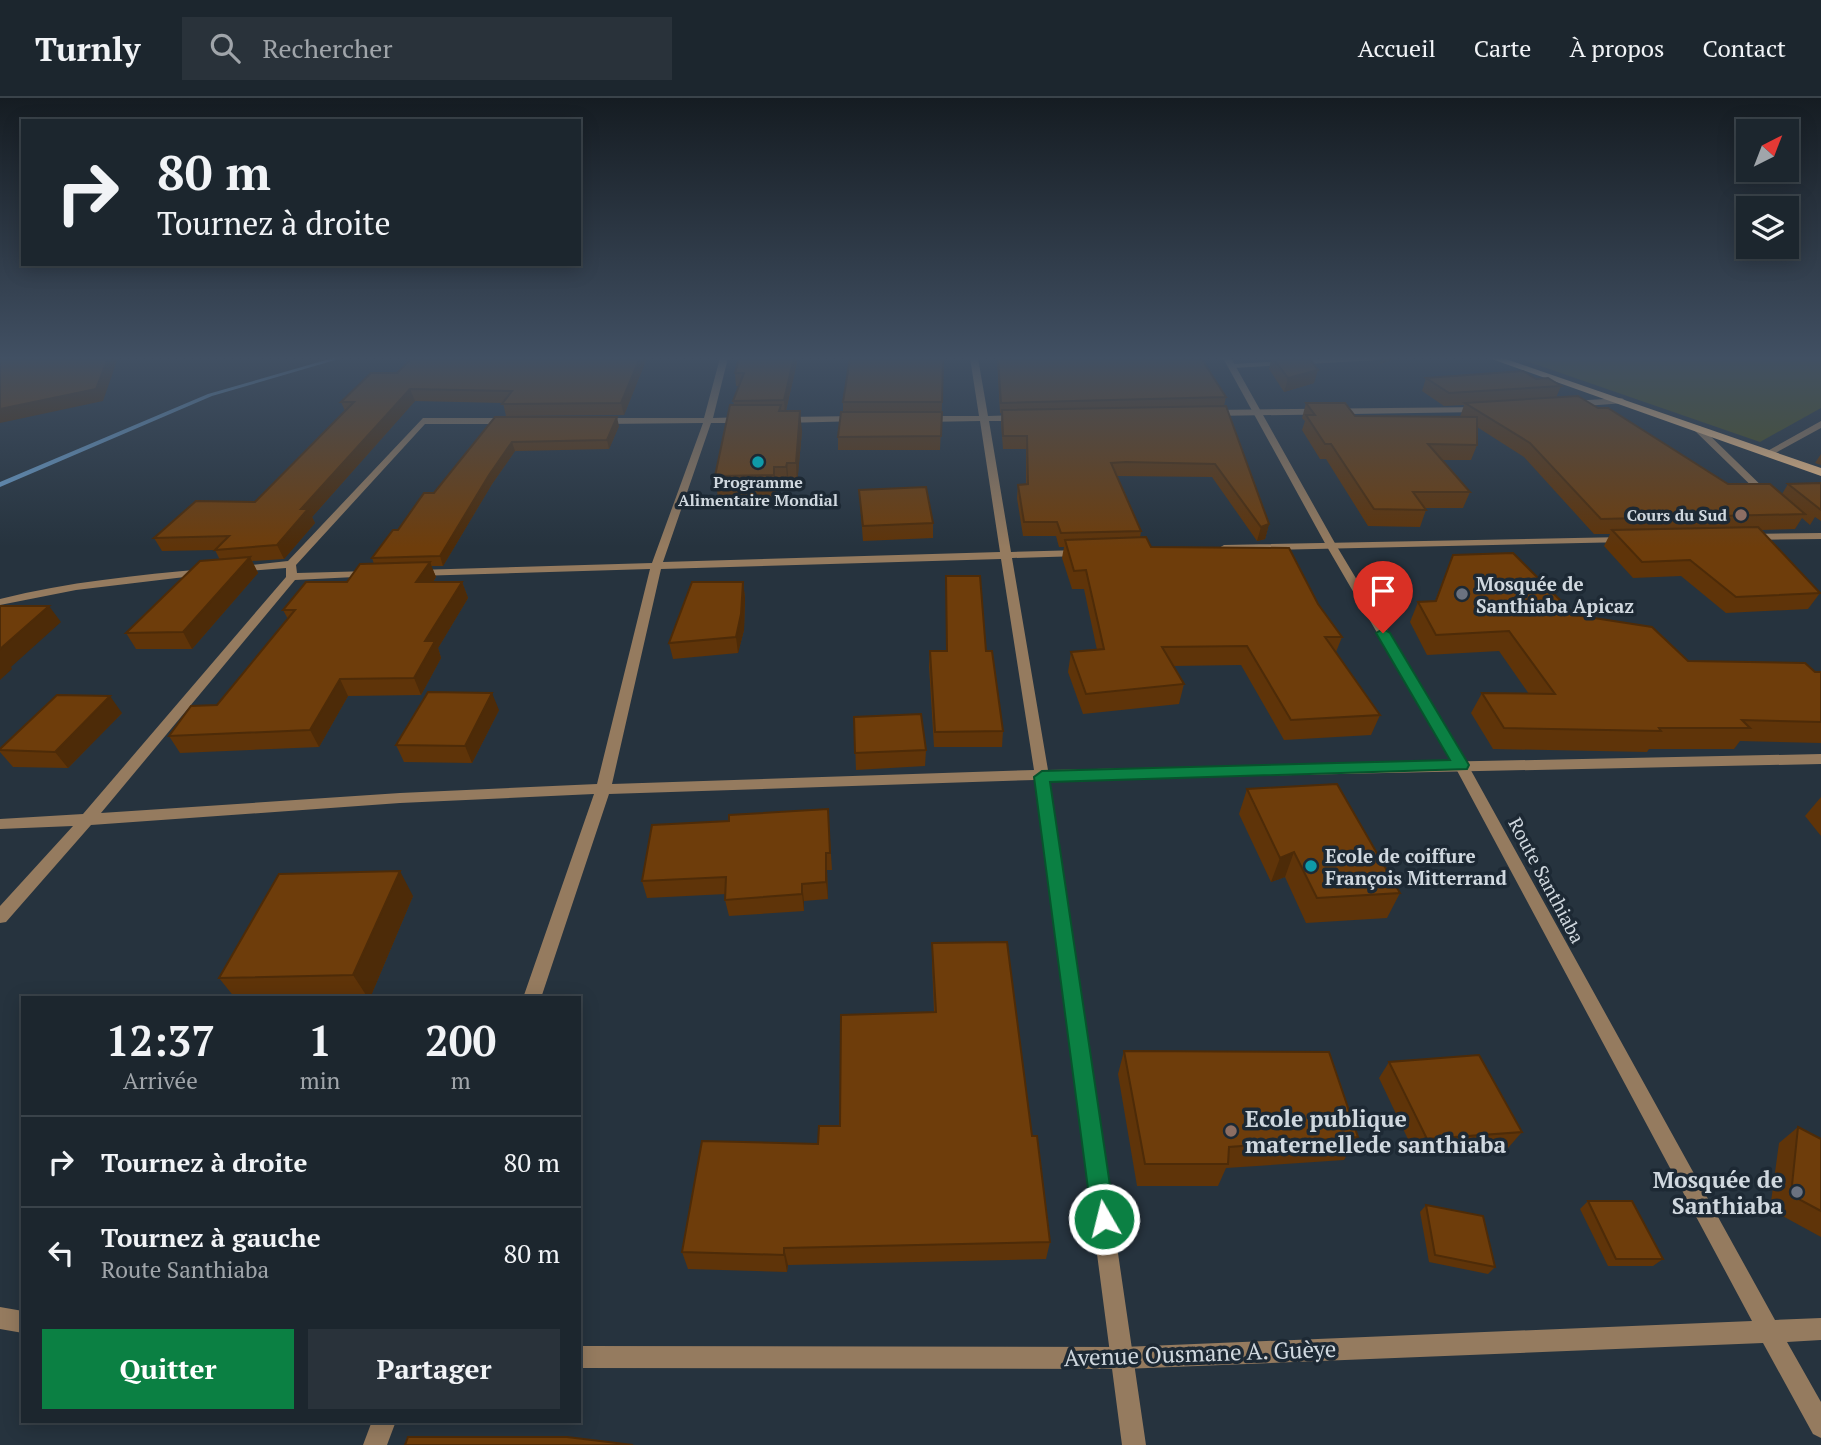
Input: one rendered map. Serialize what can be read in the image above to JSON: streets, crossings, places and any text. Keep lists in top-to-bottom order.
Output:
{
  "streets": {
    "street": ["Route Santhiaba", "Avenue Ousmane A. Guèye"]
  },
  "crossings": [
    ["Route Santhiaba", "Avenue Ousmane A. Guèye"]
  ],
  "places": [
    "Programme Alimentaire Mondial",
    "Cours du Sud",
    "Mosquée de Santhiaba Apicaz",
    "Ecole de coiffure François Mitterrand",
    "Ecole publique maternellede santhiaba",
    "Mosquée de Santhiaba"
  ],
  "north": "top right",
  "page": {
    "header": "Turnly",
    "search": "Rechercher",
    "nav": [
      "Accueil",
      "Carte",
      "À propos",
      "Contact"
    ],
    "turn": ["80 m", "Tournez à droite"],
    "eta": [
      "12:37",
      "Arrivée",
      "1",
      "min",
      "200",
      "m"
    ],
    "list": [
      {
        "name": "Tournez à droite",
        "value": "80 m"
      },
      {
        "name": "Tournez à gauche",
        "note": "Route Santhiaba",
        "value": "80 m"
      }
    ],
    "buttons": ["Quitter", "Partager"]
  }
}
